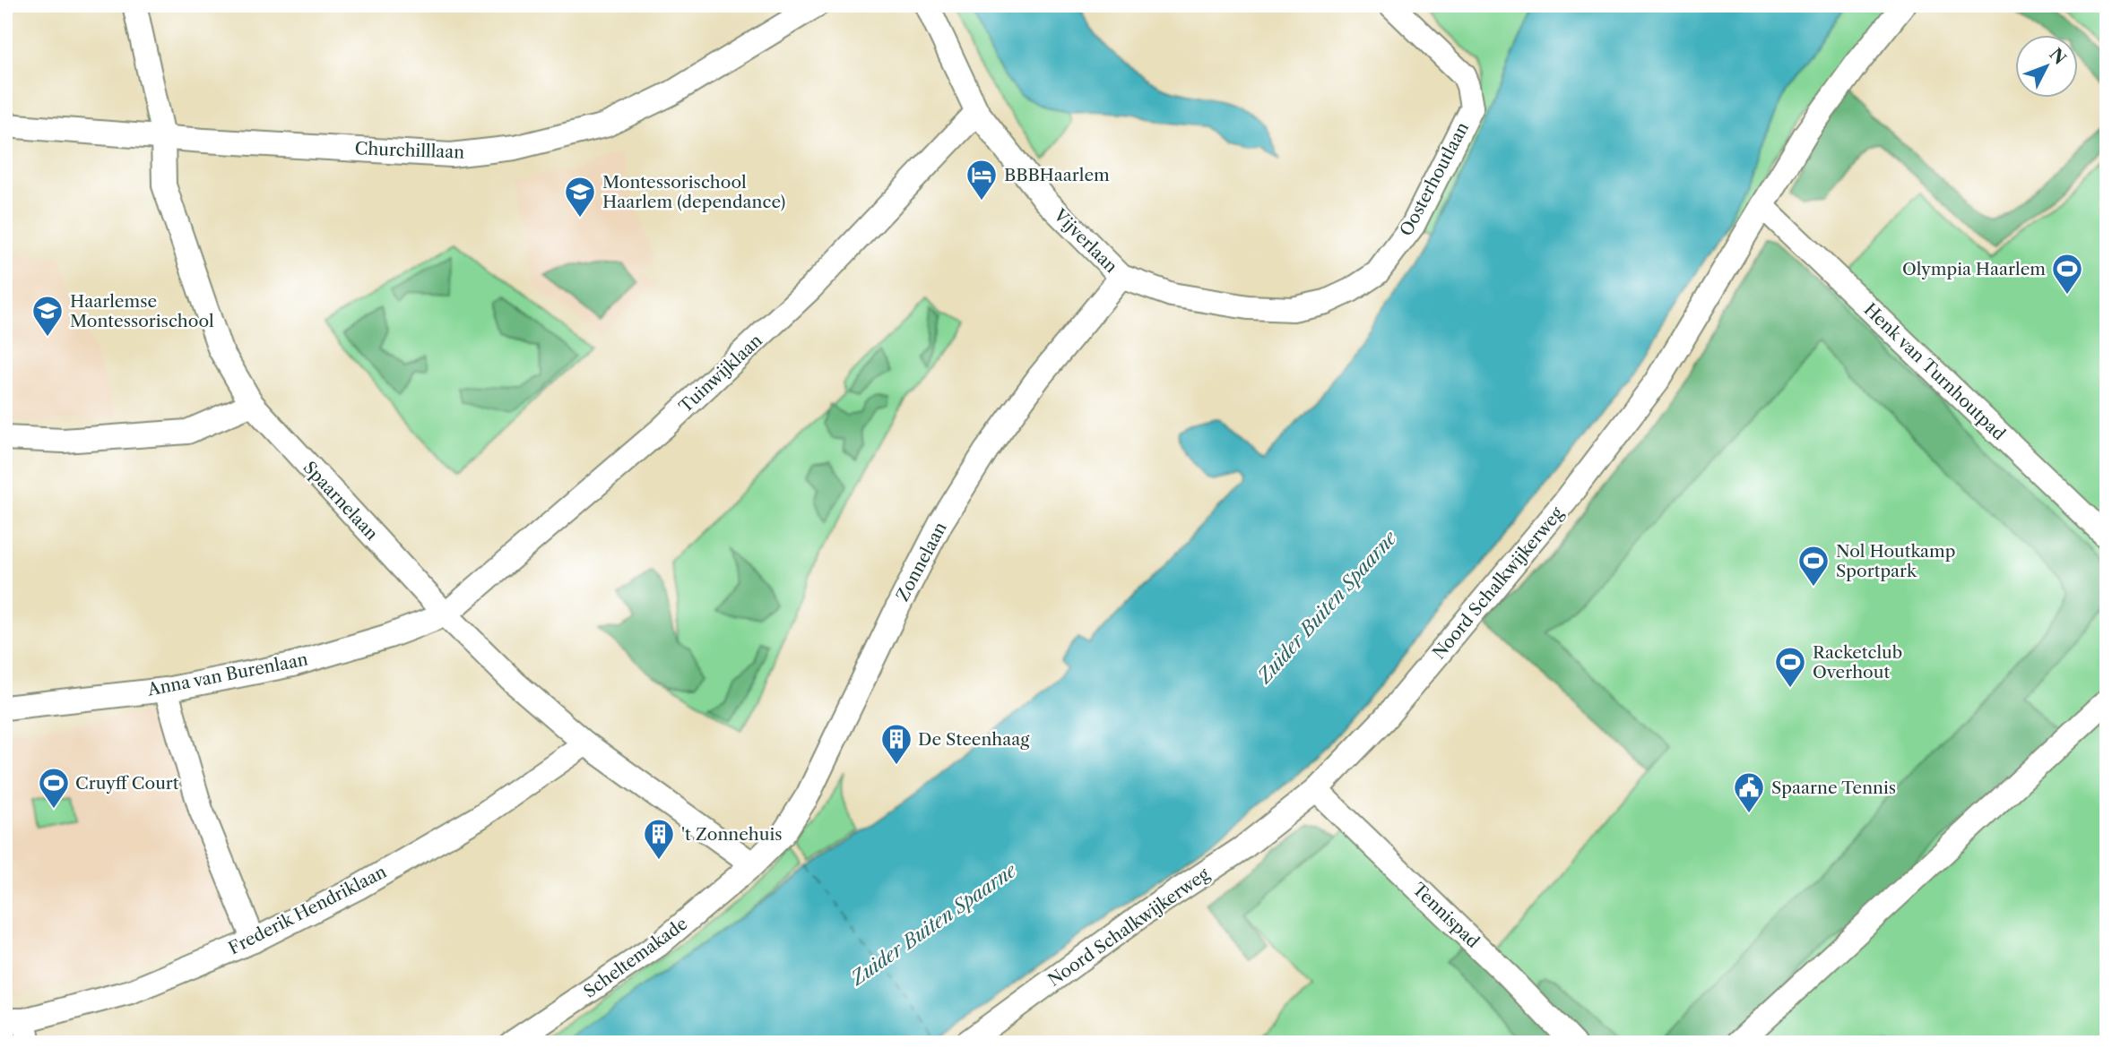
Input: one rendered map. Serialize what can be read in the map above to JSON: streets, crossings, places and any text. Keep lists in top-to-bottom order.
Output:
{
  "streets": {
    "street": [
      "Churchilllaan",
      "Oosterhoutlaan",
      "Vijverlaan",
      "Henk van Turnhoutpad",
      "Tuinwijklaan",
      "Spaarnelaan",
      "Zonnelaan",
      "Noord Schalkwijkerweg",
      "Anna van Burenlaan",
      "Frederik Hendriklaan",
      "Tennispad",
      "Scheltemakade"
    ]
  },
  "crossings": [
    ["Churchilllaan", "Spaarnelaan"],
    ["Oosterhoutlaan", "Vijverlaan"],
    ["Vijverlaan", "Tuinwijklaan"],
    ["Vijverlaan", "Zonnelaan"],
    ["Henk van Turnhoutpad", "Noord Schalkwijkerweg"],
    ["Tuinwijklaan", "Spaarnelaan"],
    ["Tuinwijklaan", "Anna van Burenlaan"],
    ["Spaarnelaan", "Zonnelaan"],
    ["Spaarnelaan", "Anna van Burenlaan"],
    ["Spaarnelaan", "Frederik Hendriklaan"],
    ["Spaarnelaan", "Scheltemakade"],
    ["Zonnelaan", "Scheltemakade"],
    ["Noord Schalkwijkerweg", "Tennispad"]
  ],
  "water": ["Zuider Buiten Spaarne"],
  "places": {
    "hotel": ["BBBHaarlem"],
    "school or university": ["Montessorischool Haarlem (dependance)", "Haarlemse Montessorischool"],
    "sports": [
      "Olympia Haarlem",
      "Nol Houtkamp Sportpark",
      "Racketclub Overhout",
      "Cruyff Court"
    ],
    "building": ["De Steenhaag", "'t Zonnehuis"],
    "public building": ["Spaarne Tennis"]
  },
  "north": "top right"
}
